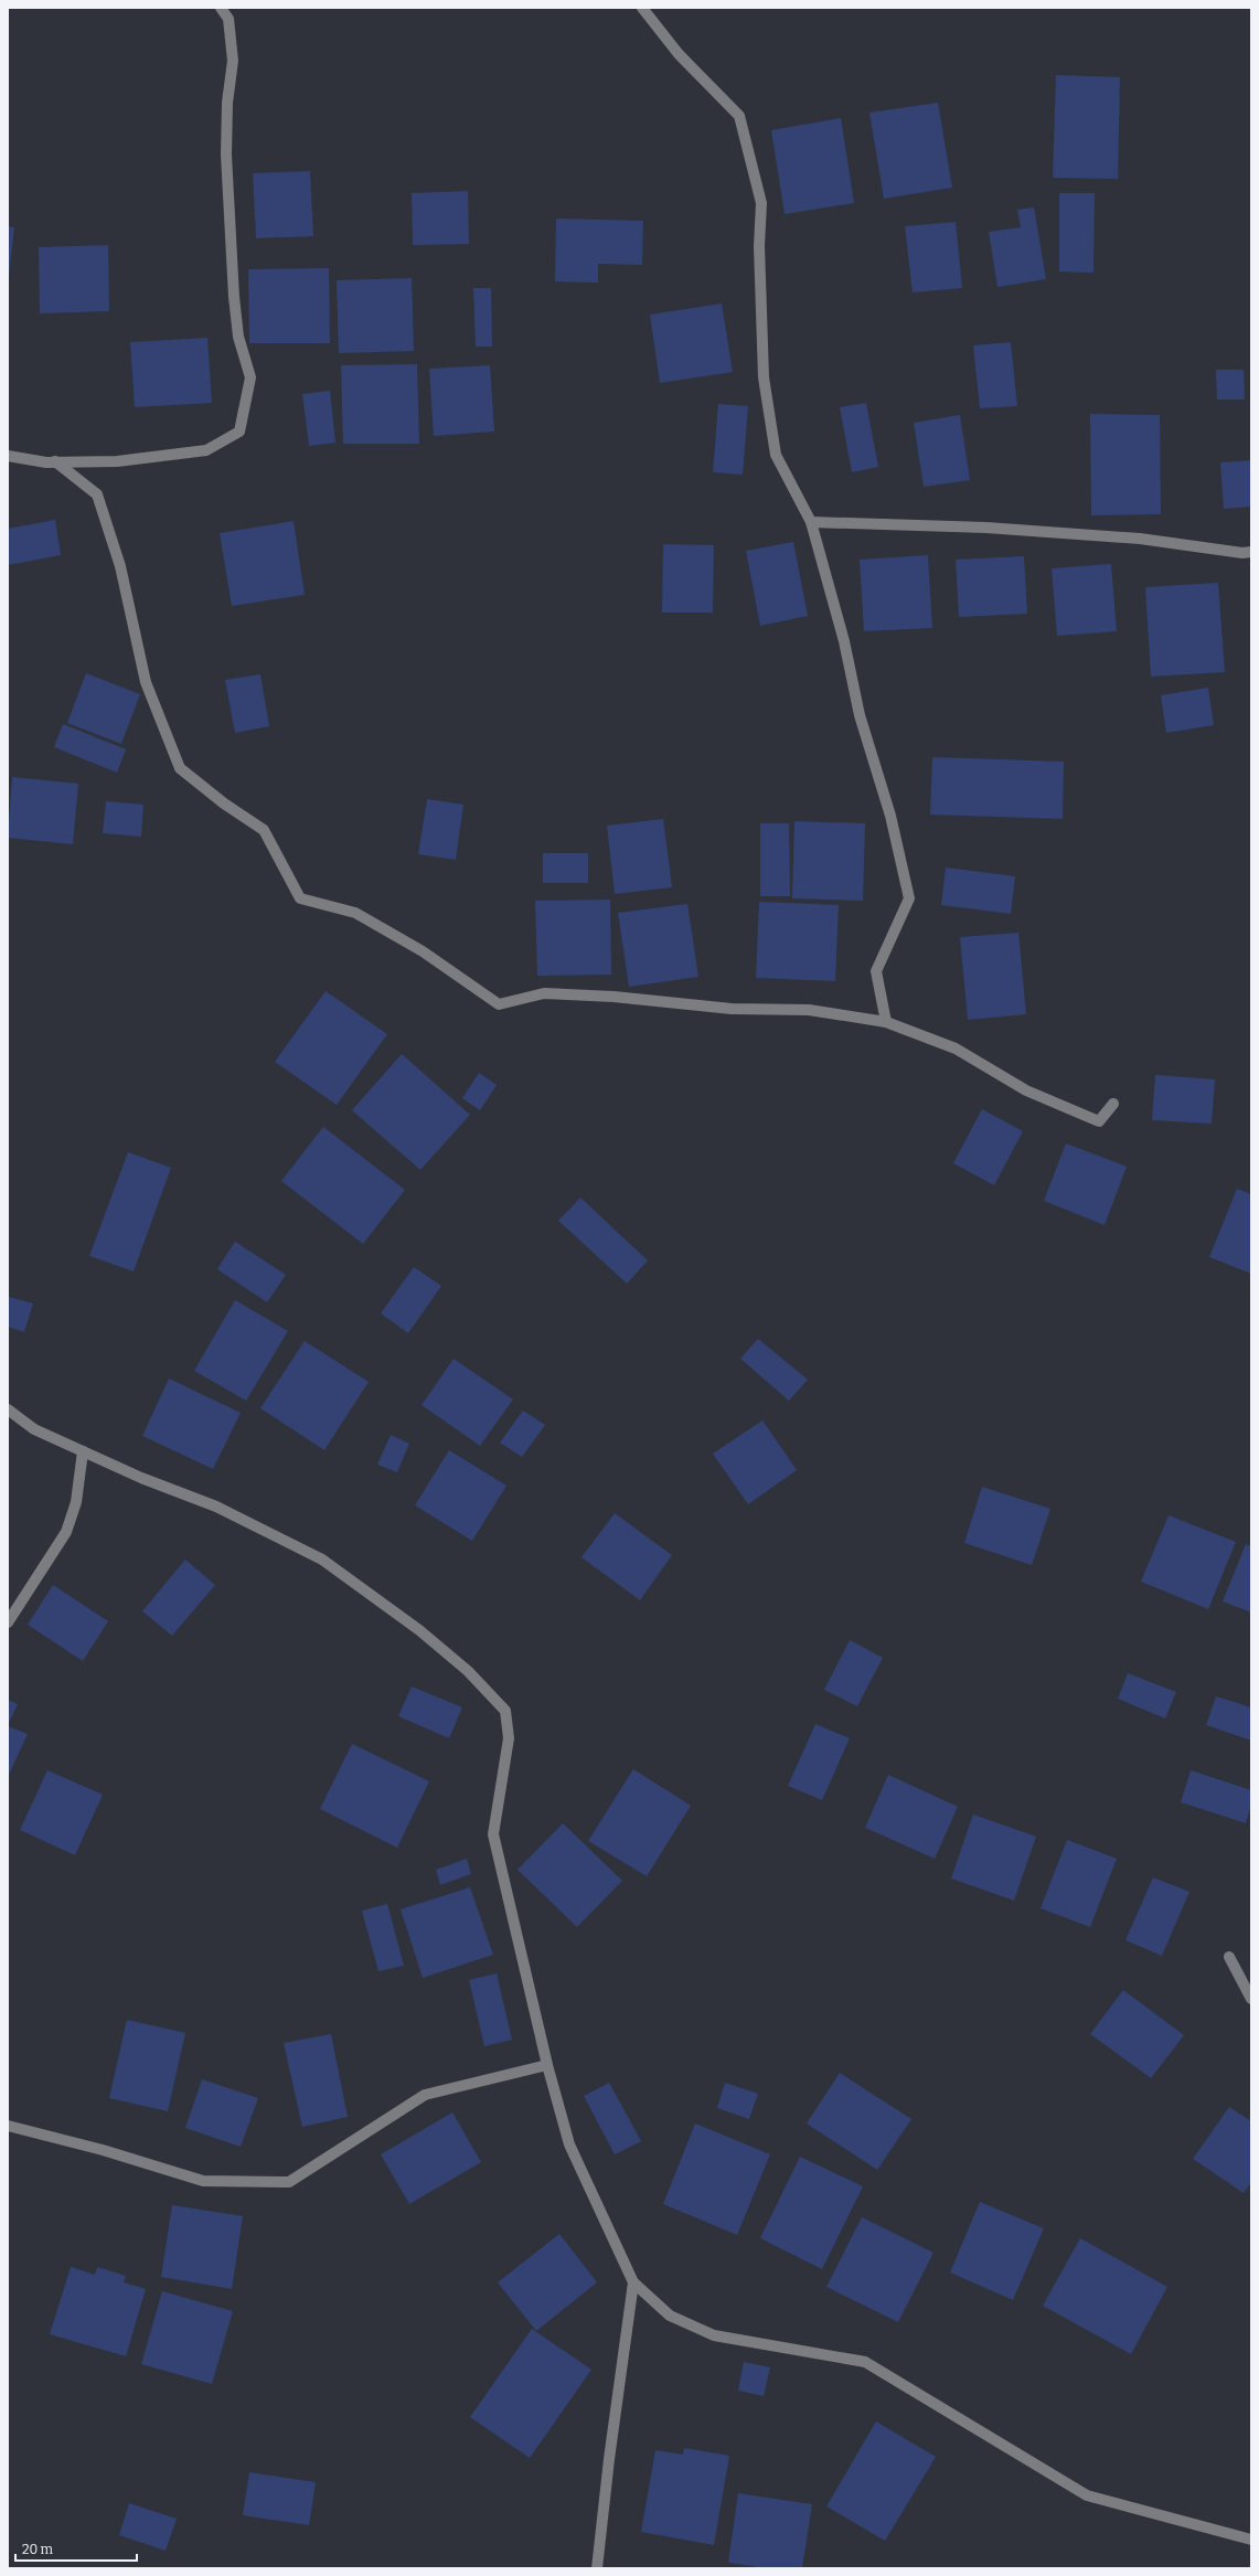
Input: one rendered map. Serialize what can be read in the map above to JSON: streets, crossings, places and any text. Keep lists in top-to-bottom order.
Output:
{
  "scale_bar": "20 m"
}
